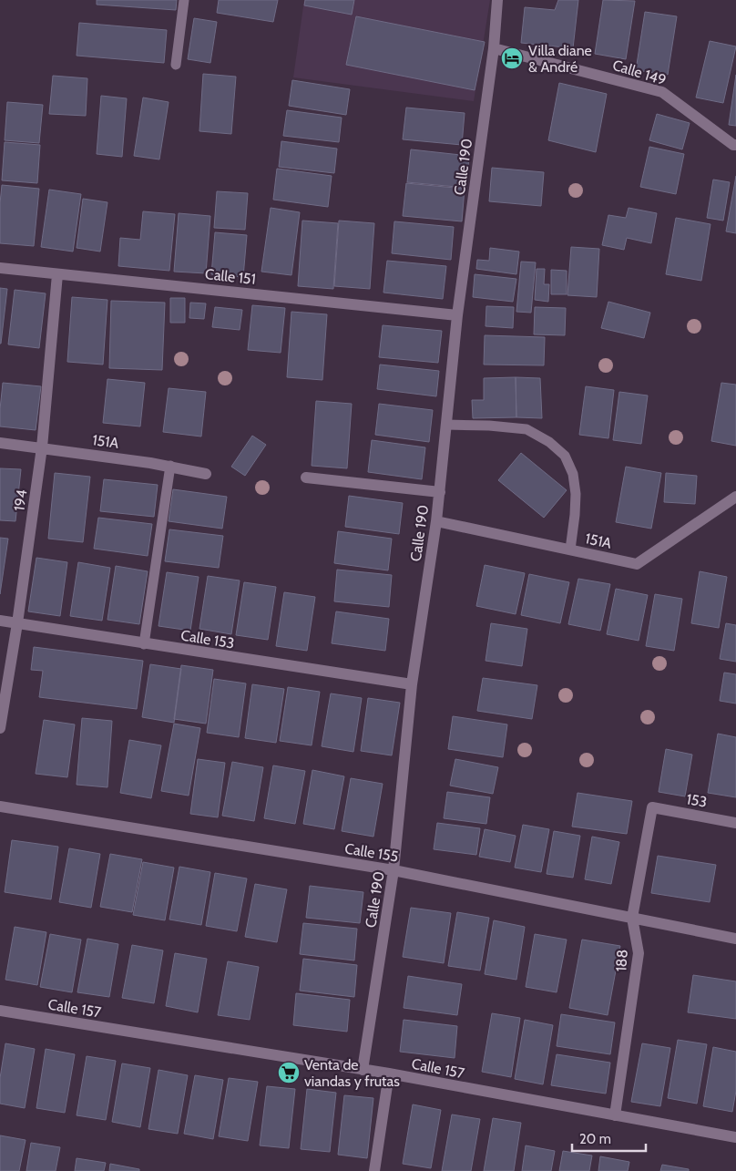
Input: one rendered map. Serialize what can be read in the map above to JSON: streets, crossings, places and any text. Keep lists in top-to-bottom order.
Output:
{
  "streets": {
    "street": [
      "Calle 149",
      "Calle 190",
      "Calle 151",
      "151A",
      "194",
      "Calle 153",
      "153",
      "Calle 155",
      "188",
      "Calle 157"
    ]
  },
  "crossings": [
    ["Calle 149", "Calle 190"],
    ["Calle 190", "Calle 151"],
    ["Calle 190", "151A"],
    ["Calle 190", "Calle 153"],
    ["Calle 190", "Calle 155"],
    ["Calle 190", "Calle 157"],
    ["Calle 151", "194"],
    ["151A", "194"],
    ["194", "Calle 153"],
    ["153", "188"],
    ["Calle 155", "188"],
    ["188", "Calle 157"]
  ],
  "places": {
    "hotel": ["Villa diane & André"],
    "supermarket": ["Venta de viandas y frutas"]
  },
  "scale_bar": "20 m"
}
